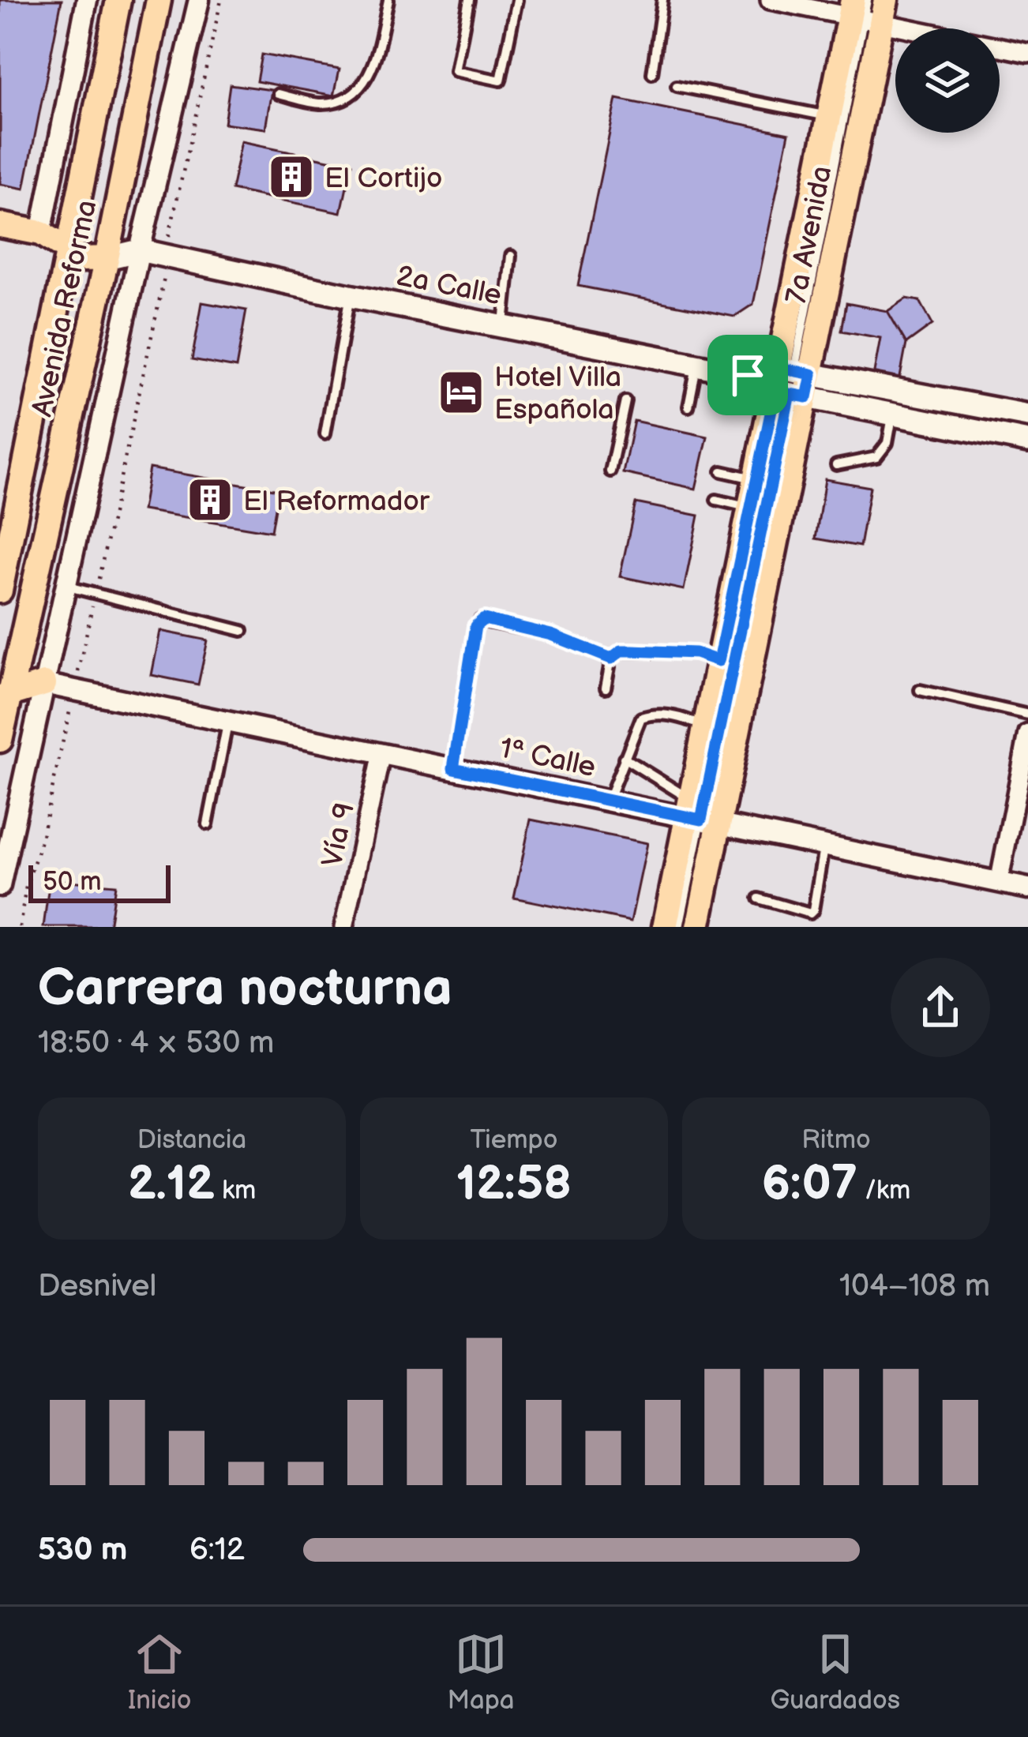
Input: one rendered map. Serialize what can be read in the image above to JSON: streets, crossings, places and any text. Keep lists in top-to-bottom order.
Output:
{
  "streets": {
    "main road": [
      "7a Avenida",
      "2a Calle",
      "Avenida Reforma",
      "1ª Calle"
    ],
    "street": ["Vía 9"]
  },
  "crossings": [
    ["7a Avenida", "2a Calle"],
    ["7a Avenida", "1ª Calle"],
    ["2a Calle", "Avenida Reforma"],
    ["Avenida Reforma", "1ª Calle"],
    ["1ª Calle", "Vía 9"]
  ],
  "places": {
    "building": ["El Cortijo", "El Reformador"],
    "hotel": ["Hotel Villa Española"]
  },
  "scale_bar": "50 m",
  "page": {
    "scale": "50 m",
    "heading": ["Carrera nocturna", "18:50 · 4 × 530 m"],
    "stats": [
      ["Distancia", "2.12 km"],
      ["Tiempo", "12:58"],
      ["Ritmo", "6:07 /km"]
    ],
    "chart": ["Desnivel", "104–108 m"],
    "list": [
      {
        "name": "530 m",
        "note": "6:12"
      }
    ],
    "tabs": ["Inicio", "Mapa", "Guardados"]
  }
}
